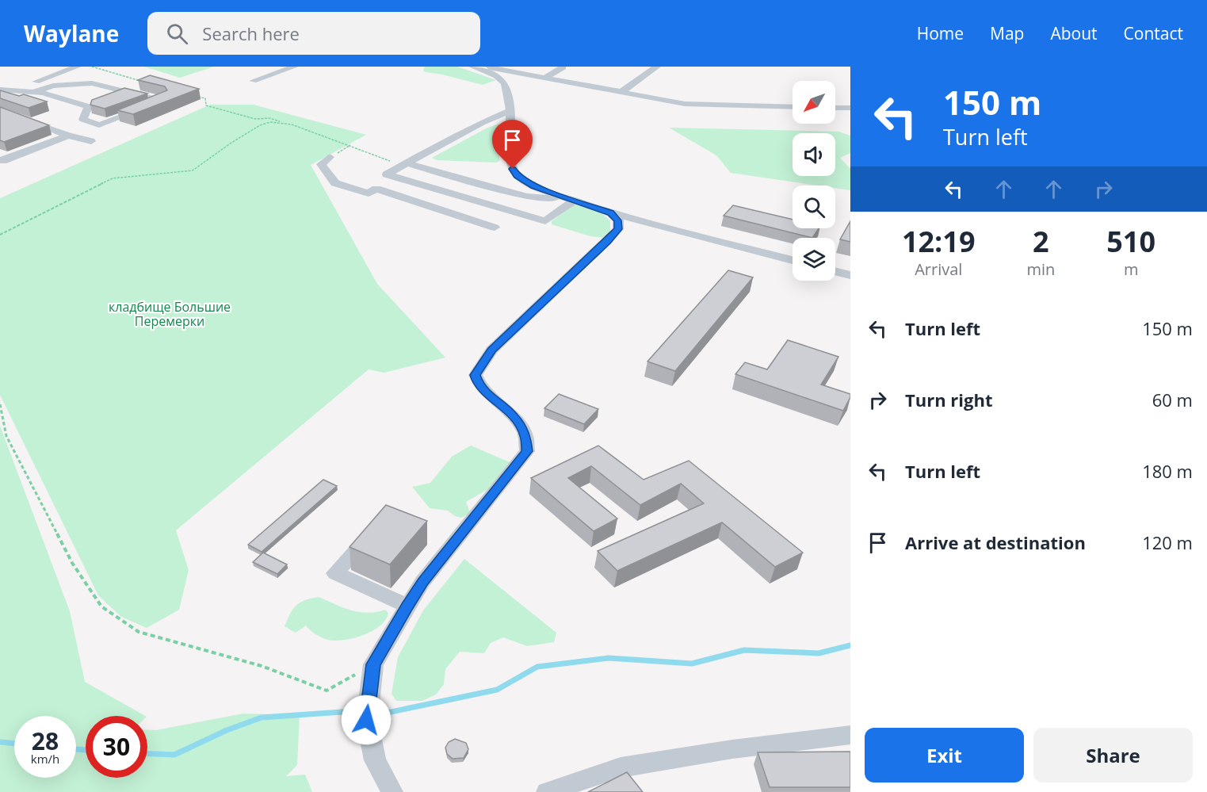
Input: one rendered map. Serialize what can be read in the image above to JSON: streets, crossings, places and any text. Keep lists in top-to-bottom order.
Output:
{
  "parks": ["кладбище Большие Перемерки"],
  "north": "bottom left",
  "page": {
    "header": "Waylane",
    "search": "Search here",
    "nav": [
      "Home",
      "Map",
      "About",
      "Contact"
    ],
    "turn": ["150 m", "Turn left"],
    "eta": [
      "12:19",
      "Arrival",
      "2",
      "min",
      "510",
      "m"
    ],
    "list": [
      {
        "name": "Turn left",
        "value": "150 m"
      },
      {
        "name": "Turn right",
        "value": "60 m"
      },
      {
        "name": "Turn left",
        "value": "180 m"
      },
      {
        "name": "Arrive at destination",
        "value": "120 m"
      }
    ],
    "speed": "28 km/h",
    "limit": "30",
    "buttons": ["Exit", "Share"]
  }
}
